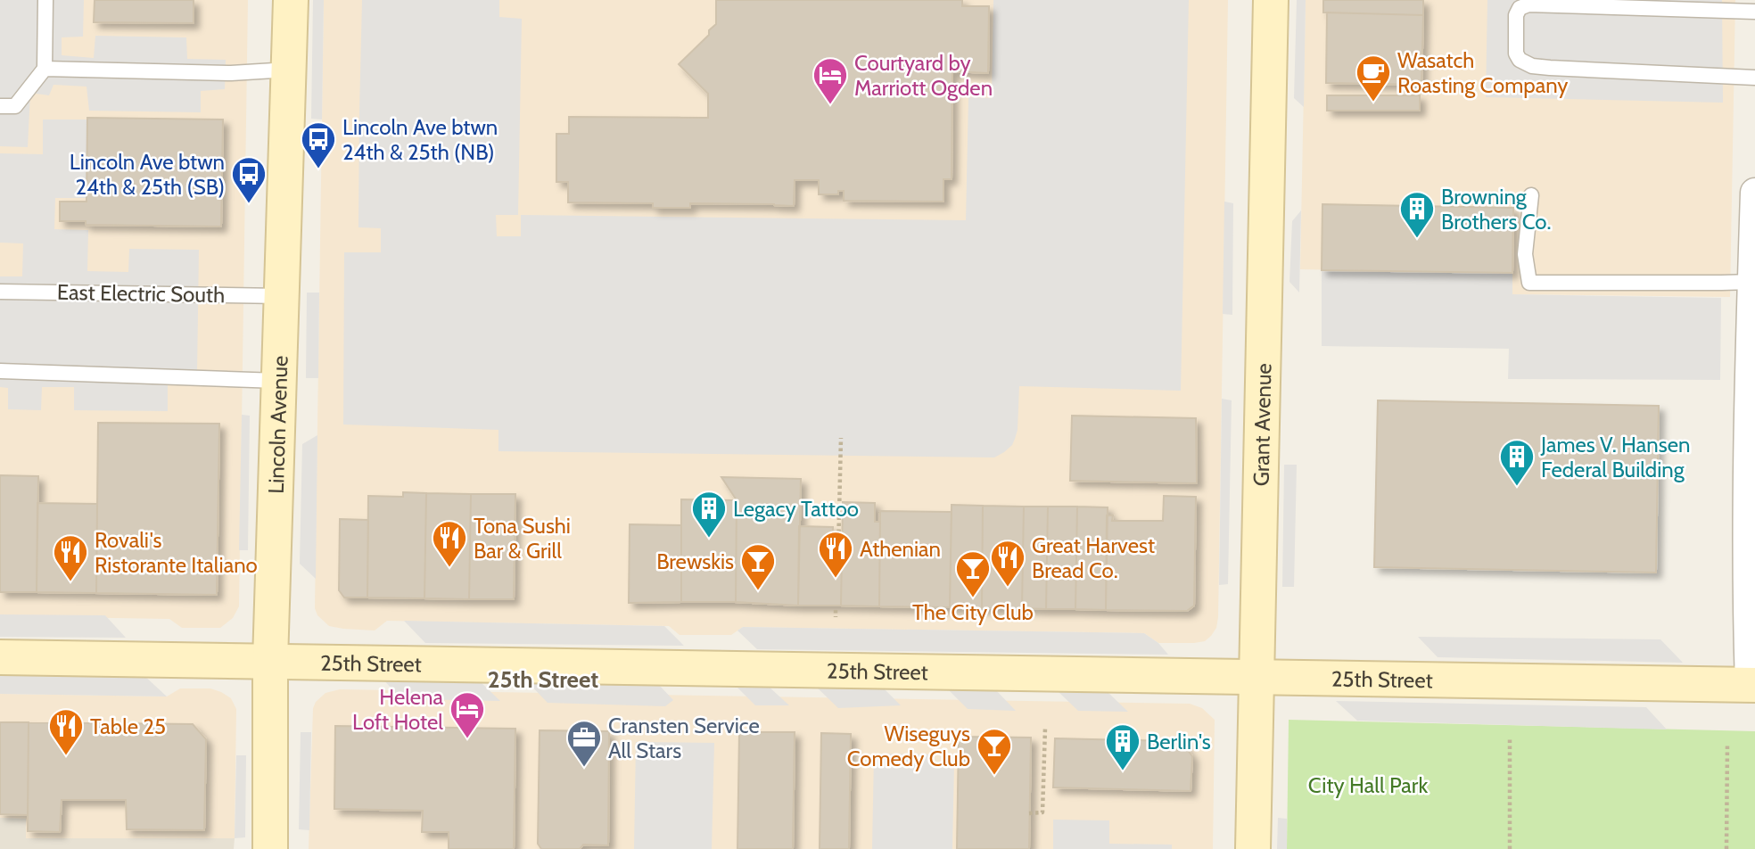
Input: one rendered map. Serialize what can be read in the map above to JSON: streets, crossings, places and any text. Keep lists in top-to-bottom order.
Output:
{
  "streets": {
    "street": ["Lincoln Avenue", "Grant Avenue", "25th Street"],
    "lane": ["East Electric South"]
  },
  "crossings": [
    ["East Electric South", "Lincoln Avenue"],
    ["Lincoln Avenue", "25th Street"],
    ["Grant Avenue", "25th Street"]
  ],
  "districts": ["25th Street"],
  "parks": ["City Hall Park"],
  "places": {
    "cafe": ["Wasatch Roasting Company"],
    "hotel": ["Courtyard by Marriott Ogden", "Helena Loft Hotel"],
    "bus stop": ["Lincoln Ave btwn 24th & 25th (NB)", "Lincoln Ave btwn 24th & 25th (SB)"],
    "building": [
      "Browning Brothers Co.",
      "James V. Hansen Federal Building",
      "Legacy Tattoo",
      "Berlin's"
    ],
    "restaurant": [
      "Tona Sushi Bar & Grill",
      "Athenian",
      "Rovali's Ristorante Italiano",
      "Great Harvest Bread Co.",
      "Table 25"
    ],
    "bar": ["Brewskis", "The City Club", "Wiseguys Comedy Club"],
    "office": ["Cransten Service All Stars"]
  }
}
